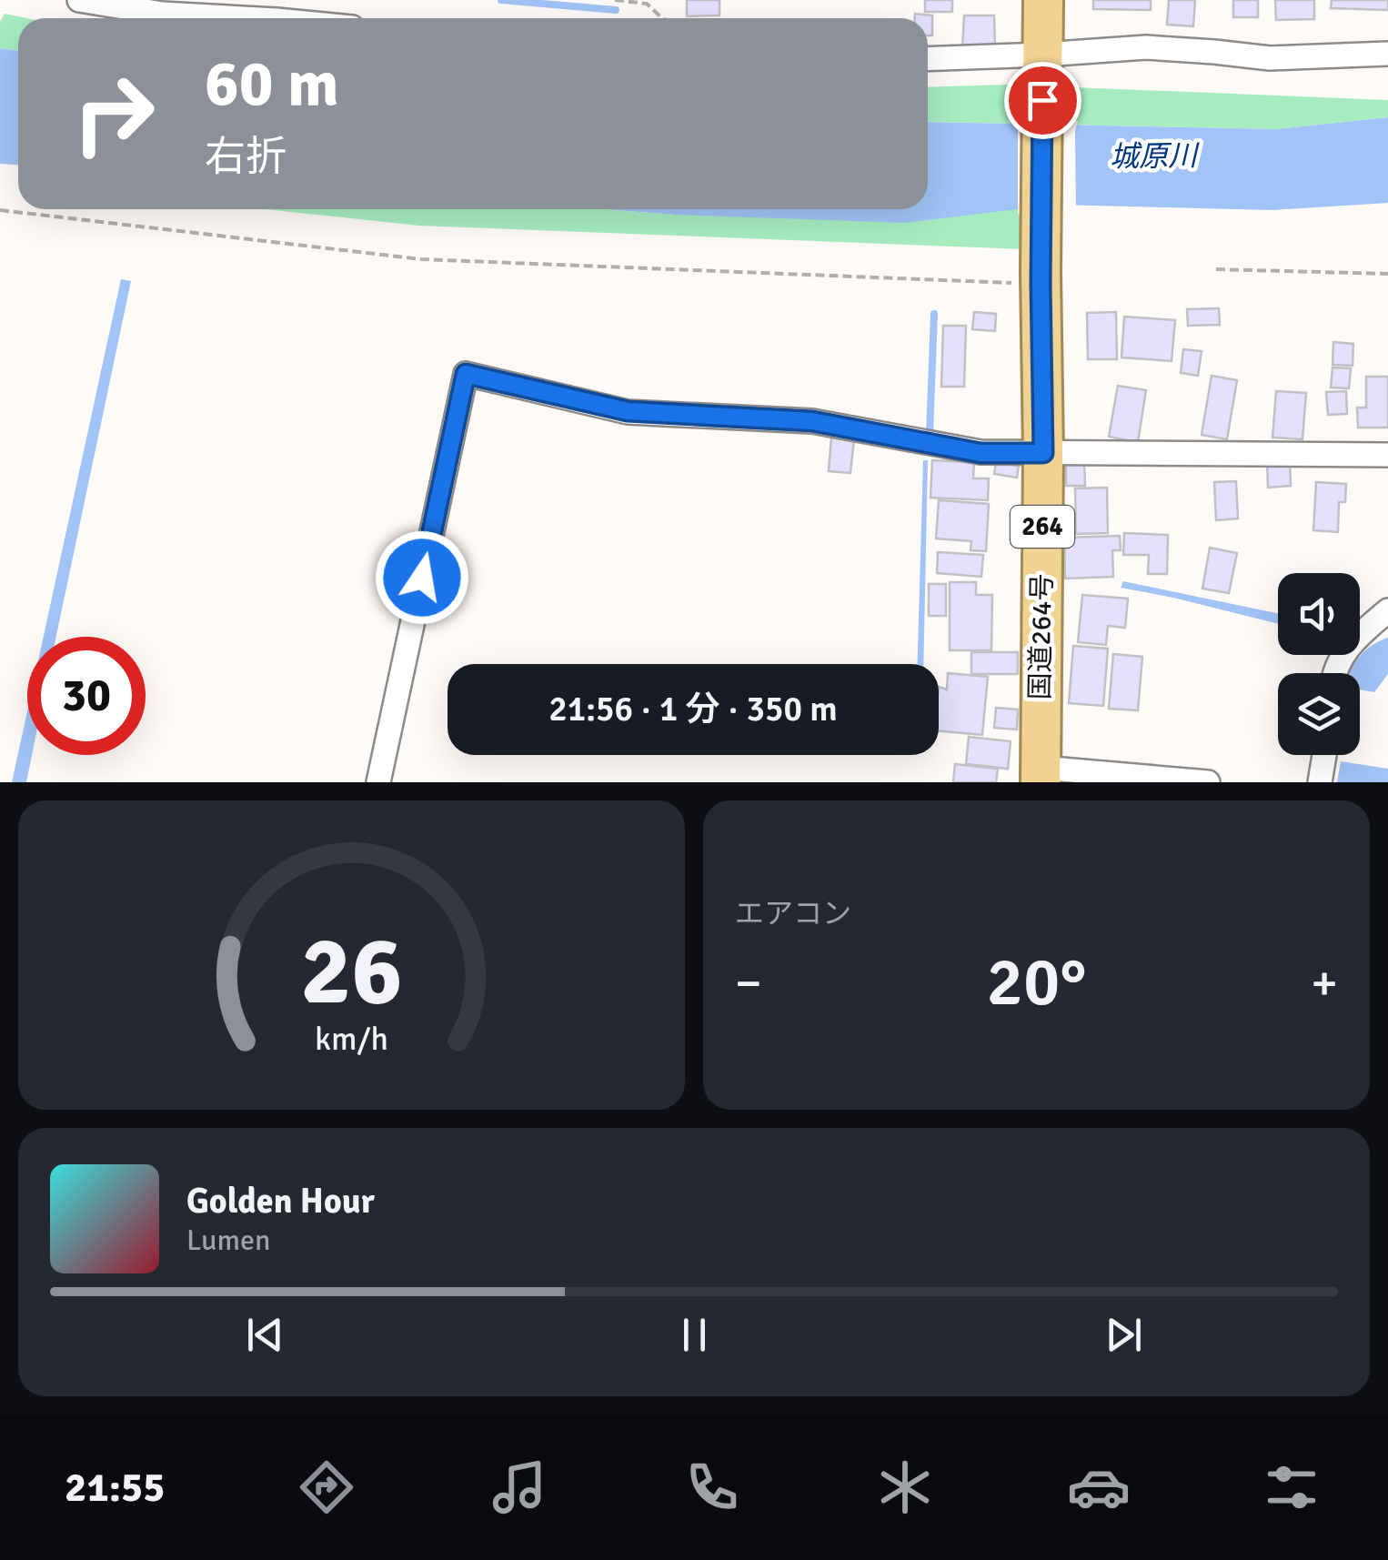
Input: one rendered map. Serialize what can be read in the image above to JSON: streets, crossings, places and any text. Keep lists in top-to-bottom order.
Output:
{
  "streets": {
    "highway": ["264", "国道264号"]
  },
  "water": ["城原川"],
  "page": {
    "turn": ["60 m", "右折"],
    "limit": "30",
    "trip": "21:56 · 1 分 · 350 m",
    "tile": "エアコン",
    "heat": ["−", "20°", "+"],
    "song": ["Golden Hour", "Lumen"],
    "tabs": "21:55",
    "gauge": ["26", "km/h"]
  }
}
